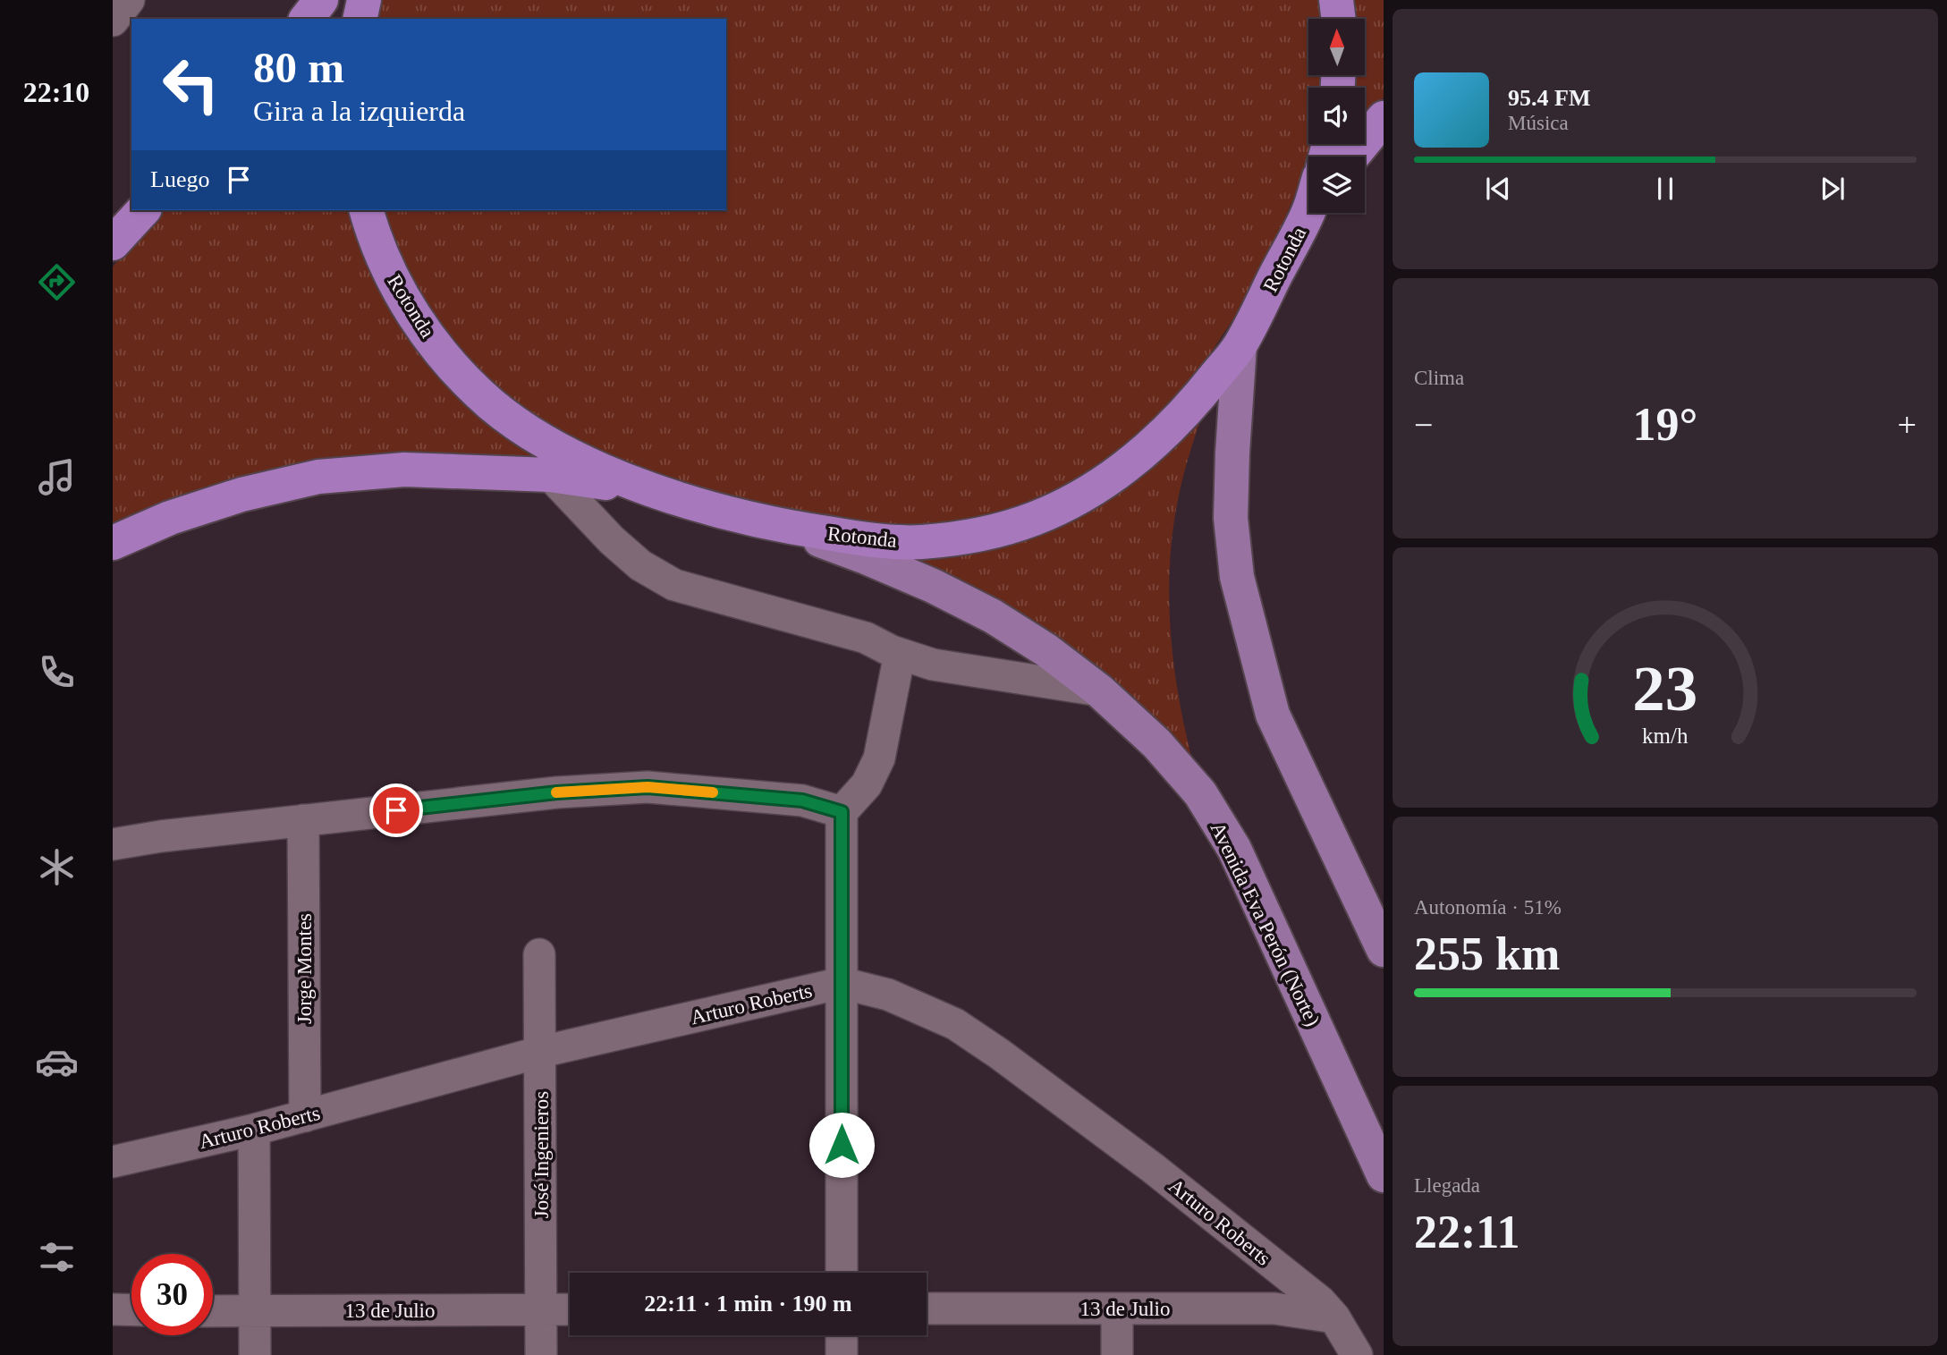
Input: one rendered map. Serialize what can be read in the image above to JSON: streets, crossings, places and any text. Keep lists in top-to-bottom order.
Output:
{
  "streets": {
    "highway": ["Rotonda"],
    "main road": ["Avenida Eva Perón (Norte)"],
    "street": [
      "Jorge Montes",
      "Arturo Roberts",
      "José Ingenieros",
      "13 de Julio"
    ]
  },
  "crossings": [
    ["Rotonda", "Avenida Eva Perón (Norte)"],
    ["Jorge Montes", "Arturo Roberts"],
    ["Arturo Roberts", "José Ingenieros"],
    ["Arturo Roberts", "13 de Julio"],
    ["José Ingenieros", "13 de Julio"]
  ],
  "north": "top",
  "page": {
    "tabs": "22:10",
    "turn": ["80 m", "Gira a la izquierda"],
    "song": ["95.4 FM", "Música"],
    "then": "Luego",
    "tile": [
      "Clima",
      ["Autonomía · 51%", "255 km"],
      ["Llegada", "22:11"]
    ],
    "heat": ["−", "19°", "+"],
    "limit": "30",
    "trip": "22:11 · 1 min · 190 m",
    "gauge": ["23", "km/h"]
  }
}
